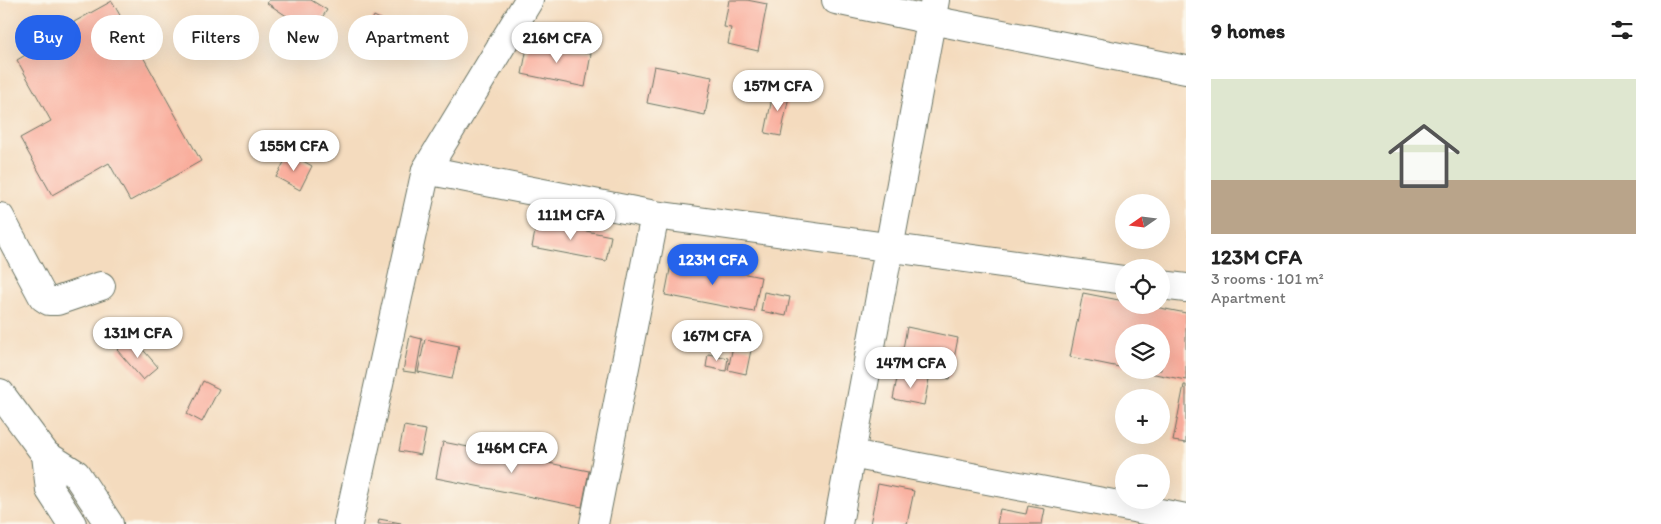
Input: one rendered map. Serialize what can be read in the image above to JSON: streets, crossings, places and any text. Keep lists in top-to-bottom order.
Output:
{
  "north": "left",
  "page": {
    "heading": "9 homes",
    "chip": [
      "Buy",
      "Rent",
      "Filters",
      "New",
      "Apartment"
    ],
    "price": [
      "216M CFA",
      "157M CFA",
      "155M CFA",
      "111M CFA",
      "123M CFA",
      "131M CFA",
      "167M CFA",
      "147M CFA",
      "146M CFA"
    ],
    "list": [
      {
        "name": "123M CFA",
        "note": "3 rooms · 101 m² · Apartment"
      }
    ],
    "map_buttons": ["+", "−"]
  }
}
